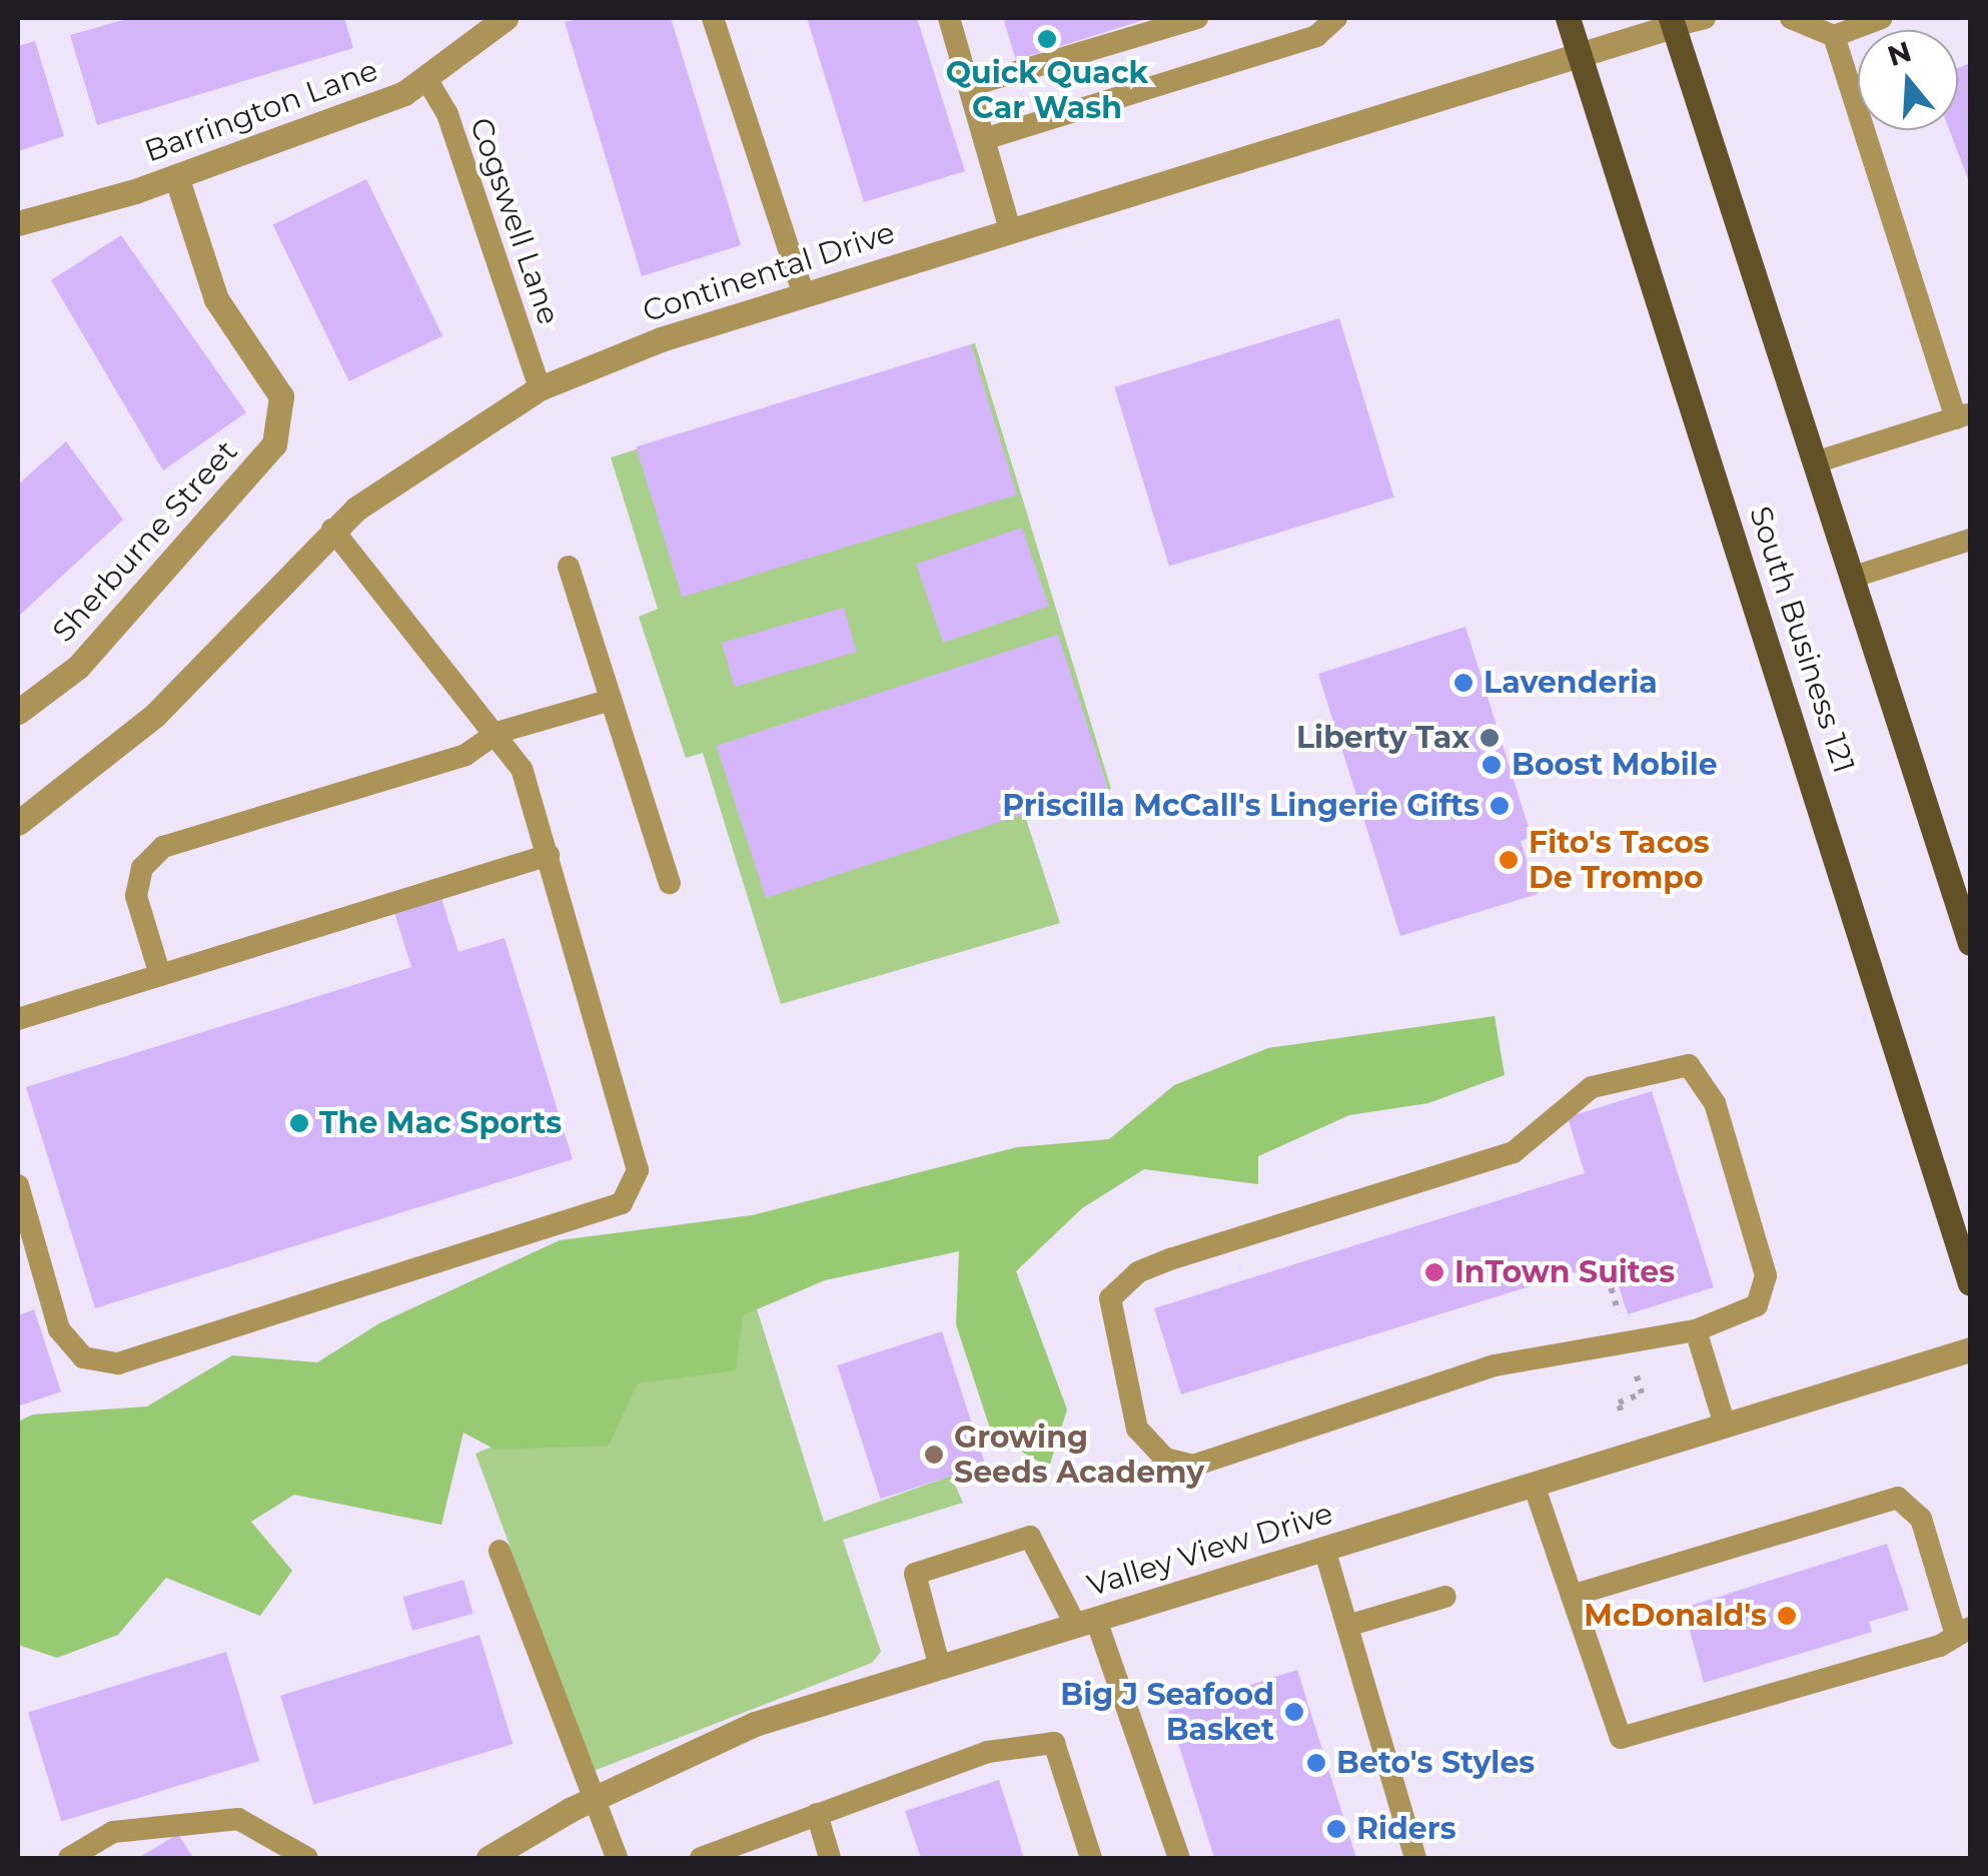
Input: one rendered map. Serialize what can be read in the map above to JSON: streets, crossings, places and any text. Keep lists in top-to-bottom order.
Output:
{
  "streets": {
    "main road": ["South Business 121"],
    "street": [
      "Barrington Lane",
      "Continental Drive",
      "Sherburne Street",
      "Valley View Drive"
    ],
    "lane": ["Cogswell Lane"]
  },
  "crossings": [
    ["Barrington Lane", "Cogswell Lane"],
    ["Barrington Lane", "Sherburne Street"],
    ["Cogswell Lane", "Continental Drive"],
    ["Continental Drive", "South Business 121"]
  ],
  "places": [
    "Quick Quack Car Wash",
    "Lavenderia",
    "Liberty Tax",
    "Boost Mobile",
    "Priscilla McCall's Lingerie Gifts",
    "Fito's Tacos De Trompo",
    "The Mac Sports",
    "InTown Suites",
    "Growing Seeds Academy",
    "McDonald's",
    "Big J Seafood Basket",
    "Beto's Styles",
    "Riders"
  ],
  "north": "top"
}
